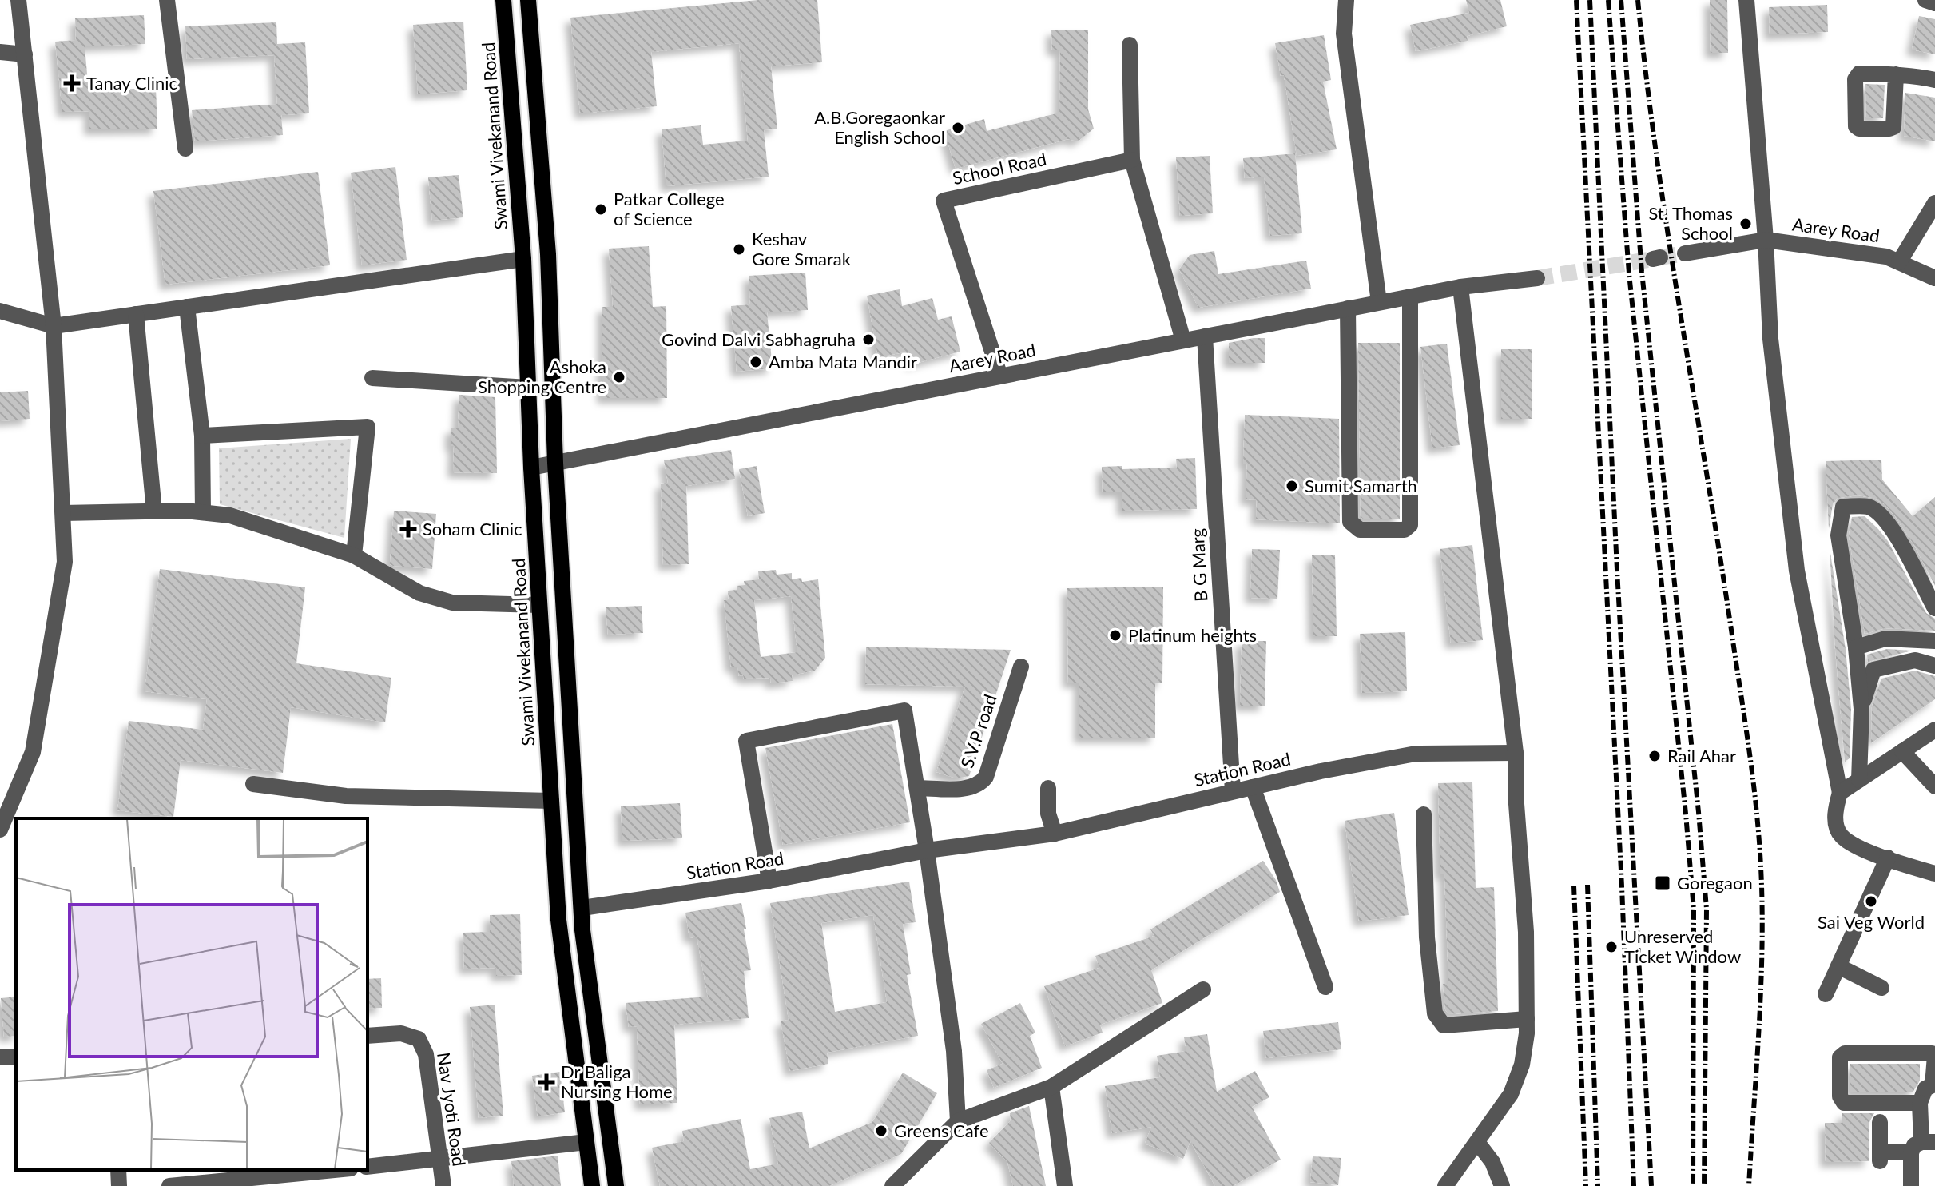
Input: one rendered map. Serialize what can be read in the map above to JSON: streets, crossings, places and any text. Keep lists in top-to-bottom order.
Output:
{
  "streets": {
    "main road": ["Swami Vivekanand Road"],
    "street": [
      "School Road",
      "Aarey Road",
      "B G Marg",
      "S.V.P road",
      "Station Road",
      "Nav Jyoti Road"
    ]
  },
  "crossings": [
    ["Swami Vivekanand Road", "Aarey Road"],
    ["School Road", "Aarey Road"],
    ["Aarey Road", "B G Marg"],
    ["B G Marg", "Station Road"]
  ],
  "places": {
    "health": ["Tanay Clinic", "Soham Clinic", "Dr Baliga Nursing Home"],
    "other": [
      "A.B.Goregaonkar English School",
      "Patkar College of Science",
      "St. Thomas School",
      "Keshav Gore Smarak",
      "Govind Dalvi Sabhagruha",
      "Amba Mata Mandir",
      "Ashoka Shopping Centre",
      "Sumit Samarth",
      "Platinum heights",
      "Rail Ahar",
      "Sai Veg World",
      "Unreserved Ticket Window",
      "Greens Cafe"
    ],
    "transit": ["Goregaon"]
  }
}
